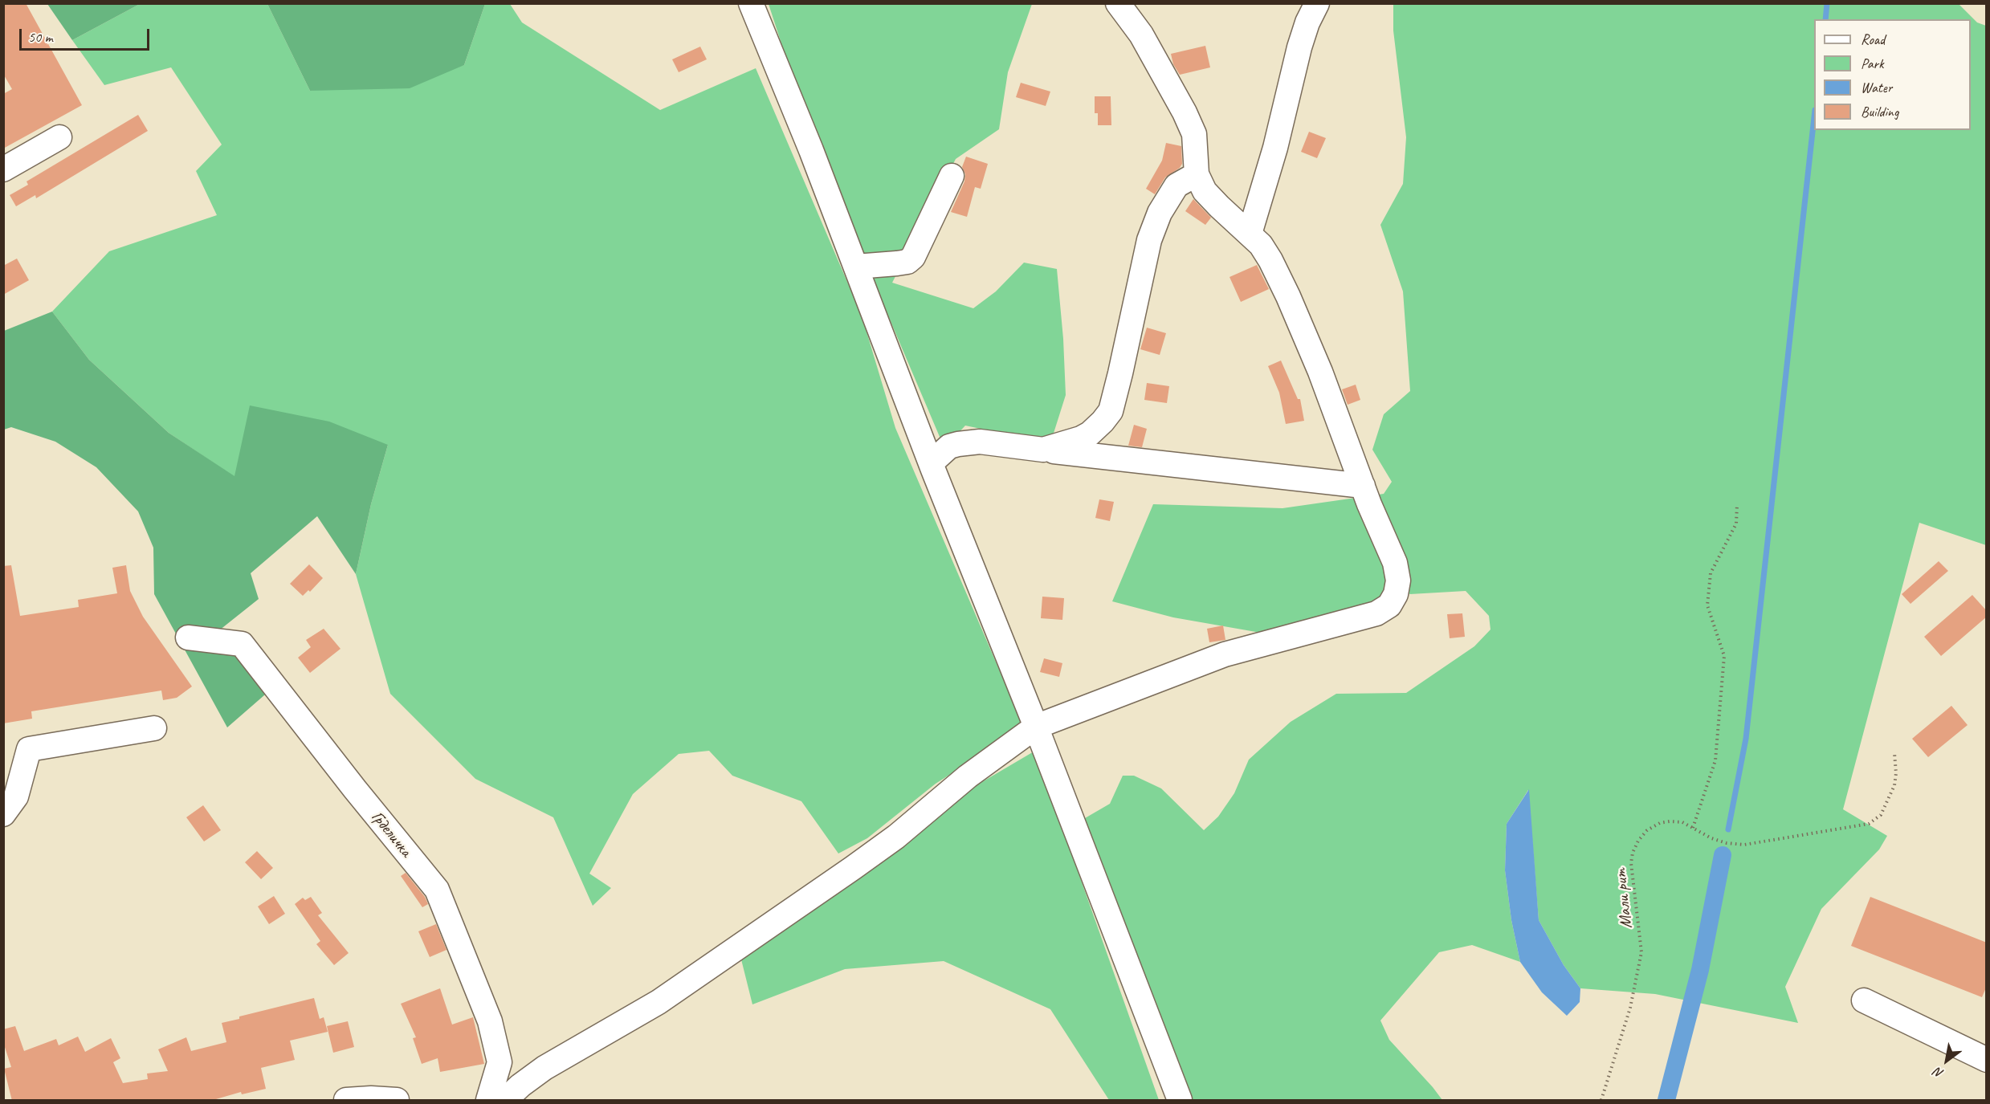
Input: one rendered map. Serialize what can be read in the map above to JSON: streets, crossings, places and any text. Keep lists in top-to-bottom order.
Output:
{
  "streets": {
    "lane": ["Грделичка"],
    "path": ["Мали рит"]
  },
  "legend": [
    "Road",
    "Park",
    "Water",
    "Building"
  ],
  "scale_bar": "50 m",
  "north": "bottom left"
}
